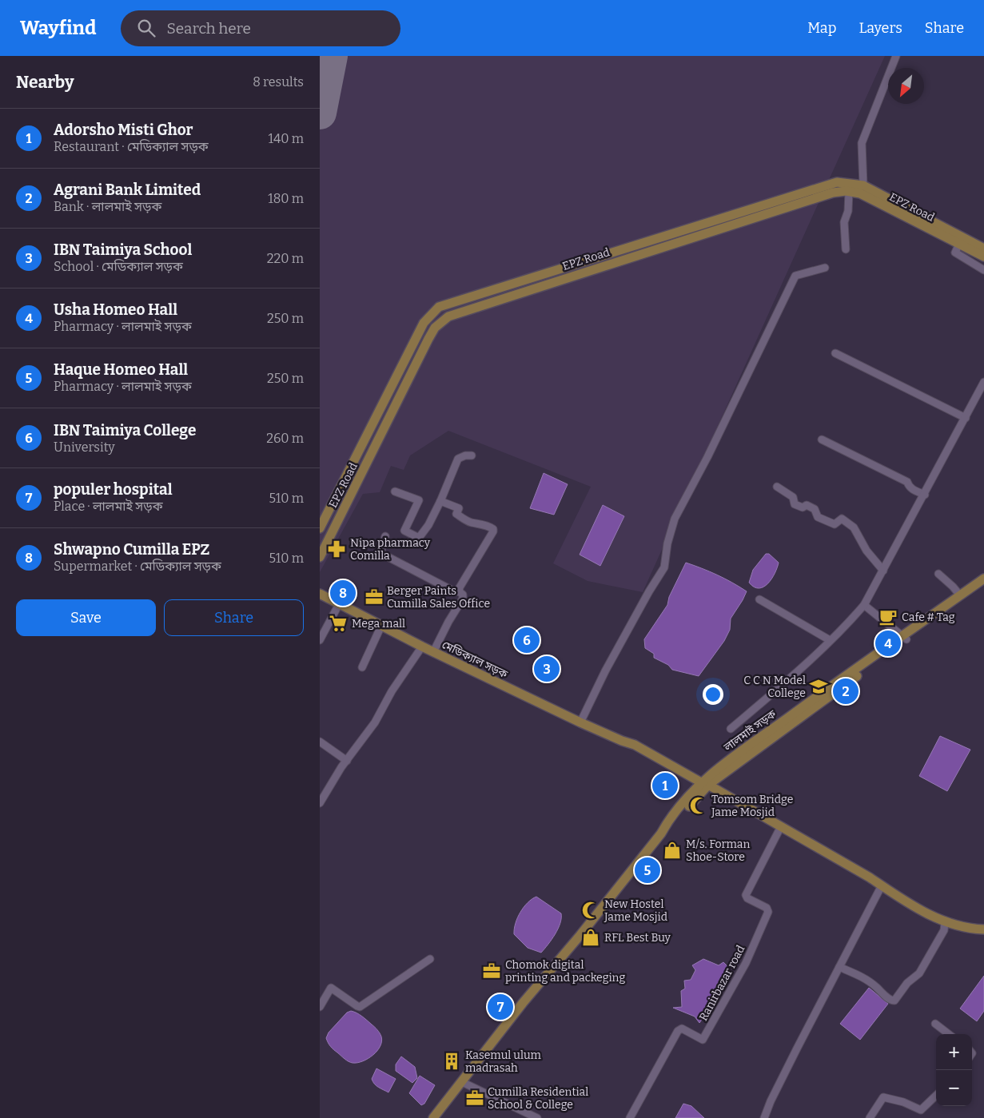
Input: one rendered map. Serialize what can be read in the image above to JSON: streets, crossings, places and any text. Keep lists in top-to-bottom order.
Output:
{
  "streets": {
    "main road": ["EPZ Road", "মেডিক্যাল সড়ক", "লালমাই সড়ক"],
    "street": ["Ranirbazar road"]
  },
  "crossings": [
    ["মেডিক্যাল সড়ক", "লালমাই সড়ক"]
  ],
  "places": {
    "pharmacy": ["Nipa pharmacy Comilla"],
    "office": ["Berger Paints Cumilla Sales Office", "Chomok digital printing and packeging", "Cumilla Residential School & College"],
    "cafe": ["Cafe # Tag"],
    "supermarket": ["Mega mall"],
    "school or university": ["C C N Model College"],
    "mosque": ["Tomsom Bridge Jame Mosjid", "New Hostel Jame Mosjid"],
    "shop": ["M/s. Forman Shoe-Store", "RFL Best Buy"],
    "building": ["Kasemul ulum madrasah"]
  },
  "north": "bottom left",
  "page": {
    "header": "Wayfind",
    "search": "Search here",
    "nav": ["Map", "Layers", "Share"],
    "heading": ["Nearby", "8 results"],
    "list": [
      {
        "mark": "1",
        "name": "Adorsho Misti Ghor",
        "note": "Restaurant · মেডিক্যাল সড়ক",
        "value": "140 m"
      },
      {
        "mark": "2",
        "name": "Agrani Bank Limited",
        "note": "Bank · লালমাই সড়ক",
        "value": "180 m"
      },
      {
        "mark": "3",
        "name": "IBN Taimiya School",
        "note": "School · মেডিক্যাল সড়ক",
        "value": "220 m"
      },
      {
        "mark": "4",
        "name": "Usha Homeo Hall",
        "note": "Pharmacy · লালমাই সড়ক",
        "value": "250 m"
      },
      {
        "mark": "5",
        "name": "Haque Homeo Hall",
        "note": "Pharmacy · লালমাই সড়ক",
        "value": "250 m"
      },
      {
        "mark": "6",
        "name": "IBN Taimiya College",
        "note": "University",
        "value": "260 m"
      },
      {
        "mark": "7",
        "name": "populer hospital",
        "note": "Place · লালমাই সড়ক",
        "value": "510 m"
      },
      {
        "mark": "8",
        "name": "Shwapno Cumilla EPZ",
        "note": "Supermarket · মেডিক্যাল সড়ক",
        "value": "510 m"
      }
    ],
    "pins": [
      "8",
      "6",
      "4",
      "3",
      "2",
      "1",
      "5",
      "7"
    ],
    "buttons": ["Save", "Share"],
    "map_buttons": ["+", "−"]
  }
}
